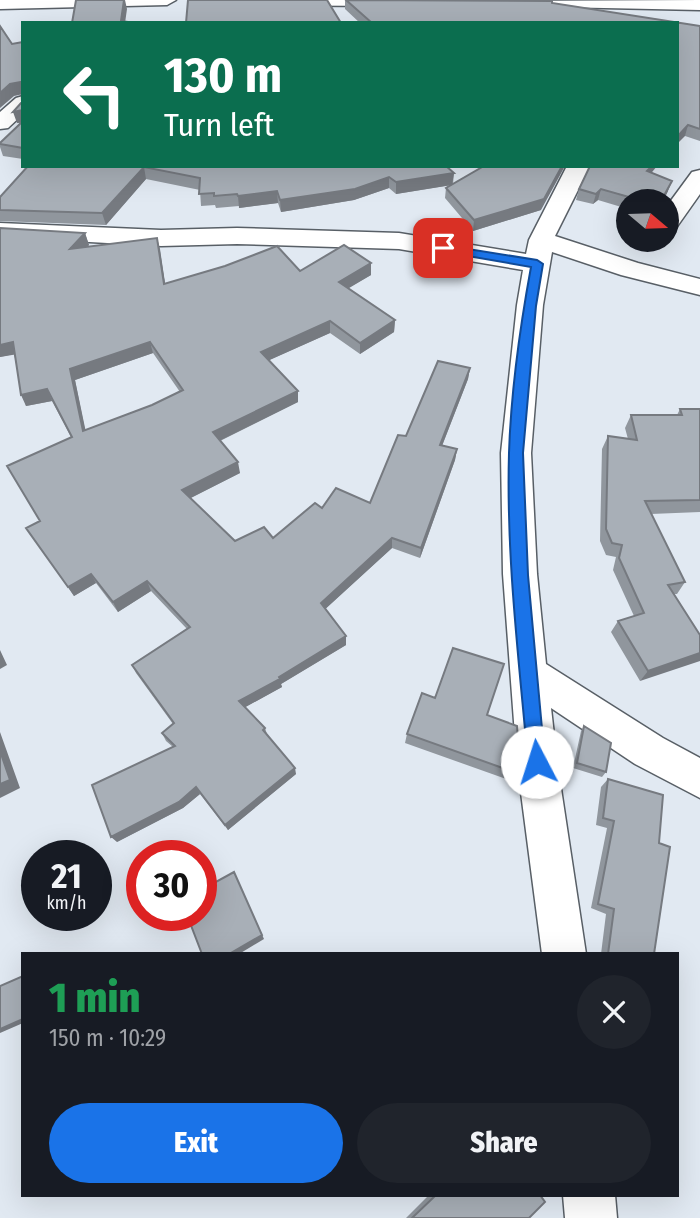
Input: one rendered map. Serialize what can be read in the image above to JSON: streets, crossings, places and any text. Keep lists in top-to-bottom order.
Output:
{
  "north": "right",
  "page": {
    "turn": ["130 m", "Turn left"],
    "speed": "21 km/h",
    "limit": "30",
    "heading": ["1 min", "150 m · 10:29"],
    "buttons": ["Exit", "Share"]
  }
}
